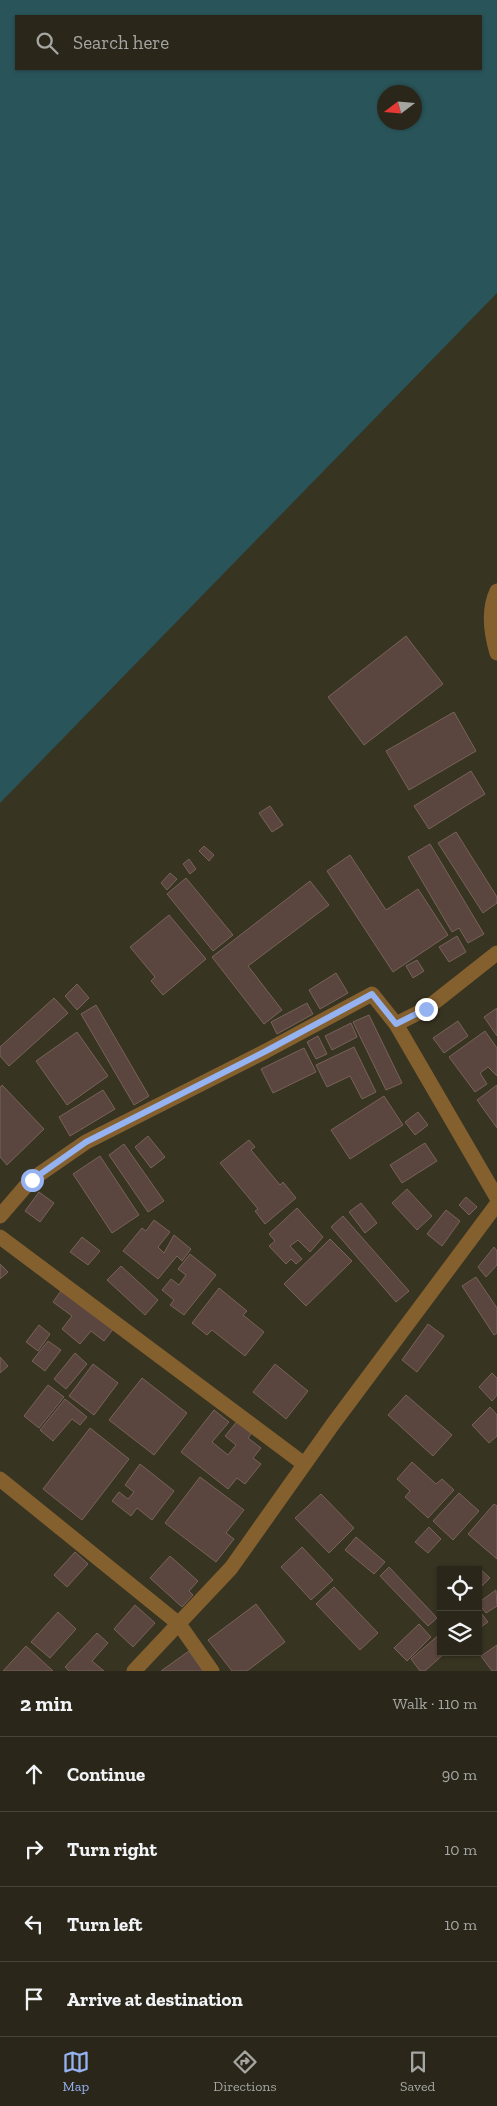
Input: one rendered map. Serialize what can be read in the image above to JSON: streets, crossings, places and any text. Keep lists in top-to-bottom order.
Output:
{
  "north": "left",
  "page": {
    "search": "Search here",
    "heading": ["2 min", "Walk · 110 m"],
    "list": [
      ["Continue", "90 m"],
      ["Turn right", "10 m"],
      ["Turn left", "10 m"],
      "Arrive at destination"
    ],
    "nav": ["Map", "Directions", "Saved"]
  }
}
